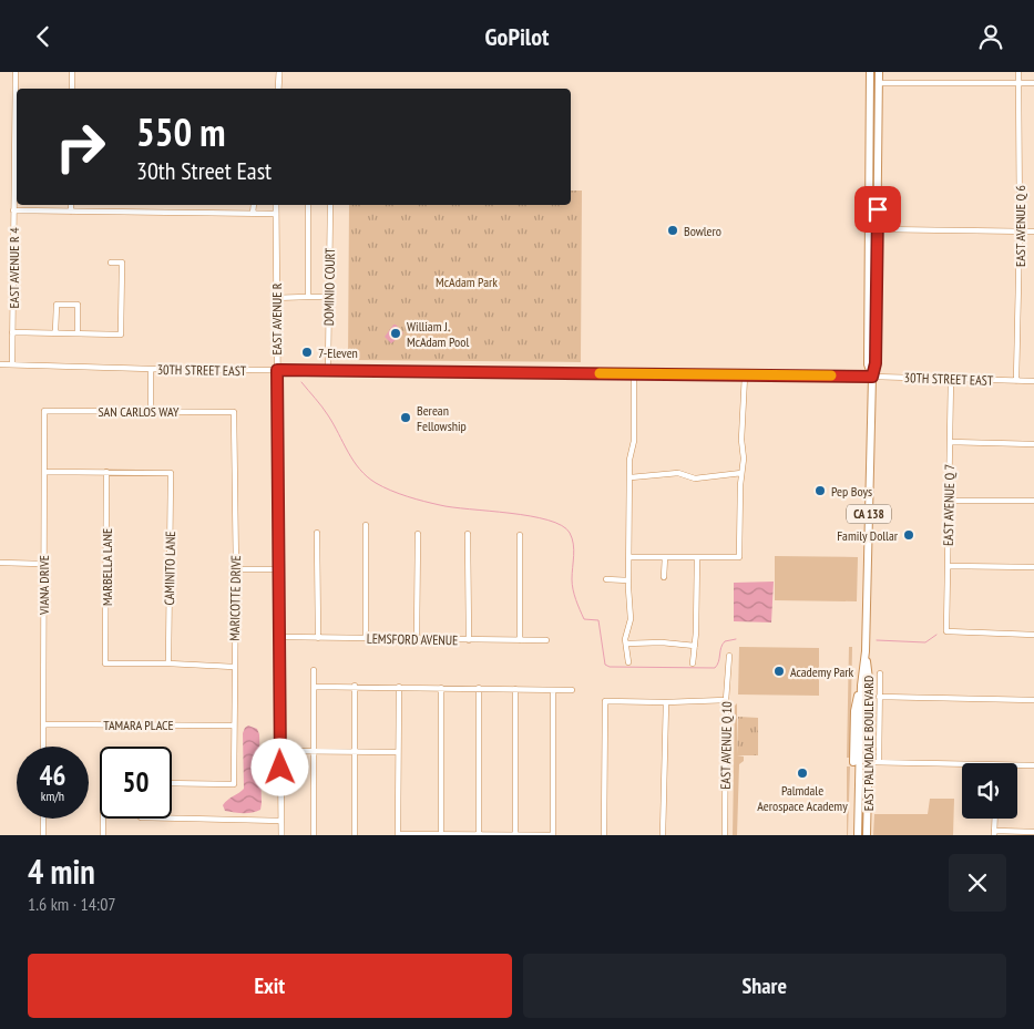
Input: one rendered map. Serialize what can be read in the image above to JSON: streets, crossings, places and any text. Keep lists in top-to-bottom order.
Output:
{
  "streets": {
    "highway": ["CA 138", "EAST PALMDALE BOULEVARD"],
    "main road": ["EAST AVENUE R"],
    "street": [
      "EAST AVENUE Q 6",
      "EAST AVENUE R 4",
      "DOMINIO COURT",
      "30TH STREET EAST",
      "SAN CARLOS WAY",
      "EAST AVENUE Q 7",
      "MARBELLA LANE",
      "CAMINITO LANE",
      "VIANA DRIVE",
      "MARICOTTE DRIVE",
      "LEMSFORD AVENUE",
      "TAMARA PLACE",
      "EAST AVENUE Q 10"
    ]
  },
  "crossings": [
    ["EAST AVENUE Q 6", "30TH STREET EAST"],
    ["EAST AVENUE R 4", "30TH STREET EAST"],
    ["DOMINIO COURT", "30TH STREET EAST"],
    ["EAST AVENUE R", "30TH STREET EAST"],
    ["EAST AVENUE R", "LEMSFORD AVENUE"],
    ["30TH STREET EAST", "EAST AVENUE Q 7"],
    ["30TH STREET EAST", "EAST PALMDALE BOULEVARD"],
    ["SAN CARLOS WAY", "VIANA DRIVE"],
    ["SAN CARLOS WAY", "MARICOTTE DRIVE"],
    ["MARBELLA LANE", "CAMINITO LANE"],
    ["VIANA DRIVE", "TAMARA PLACE"],
    ["MARICOTTE DRIVE", "TAMARA PLACE"]
  ],
  "parks": ["McAdam Park"],
  "places": [
    "Bowlero",
    "William J. McAdam Pool",
    "7-Eleven",
    "Berean Fellowship",
    "Pep Boys",
    "Family Dollar",
    "Academy Park",
    "Palmdale Aerospace Academy"
  ],
  "page": {
    "header": "GoPilot",
    "turn": ["550 m", "30th Street East"],
    "speed": "46 km/h",
    "limit": "50",
    "heading": ["4 min", "1.6 km · 14:07"],
    "buttons": ["Exit", "Share"]
  }
}
